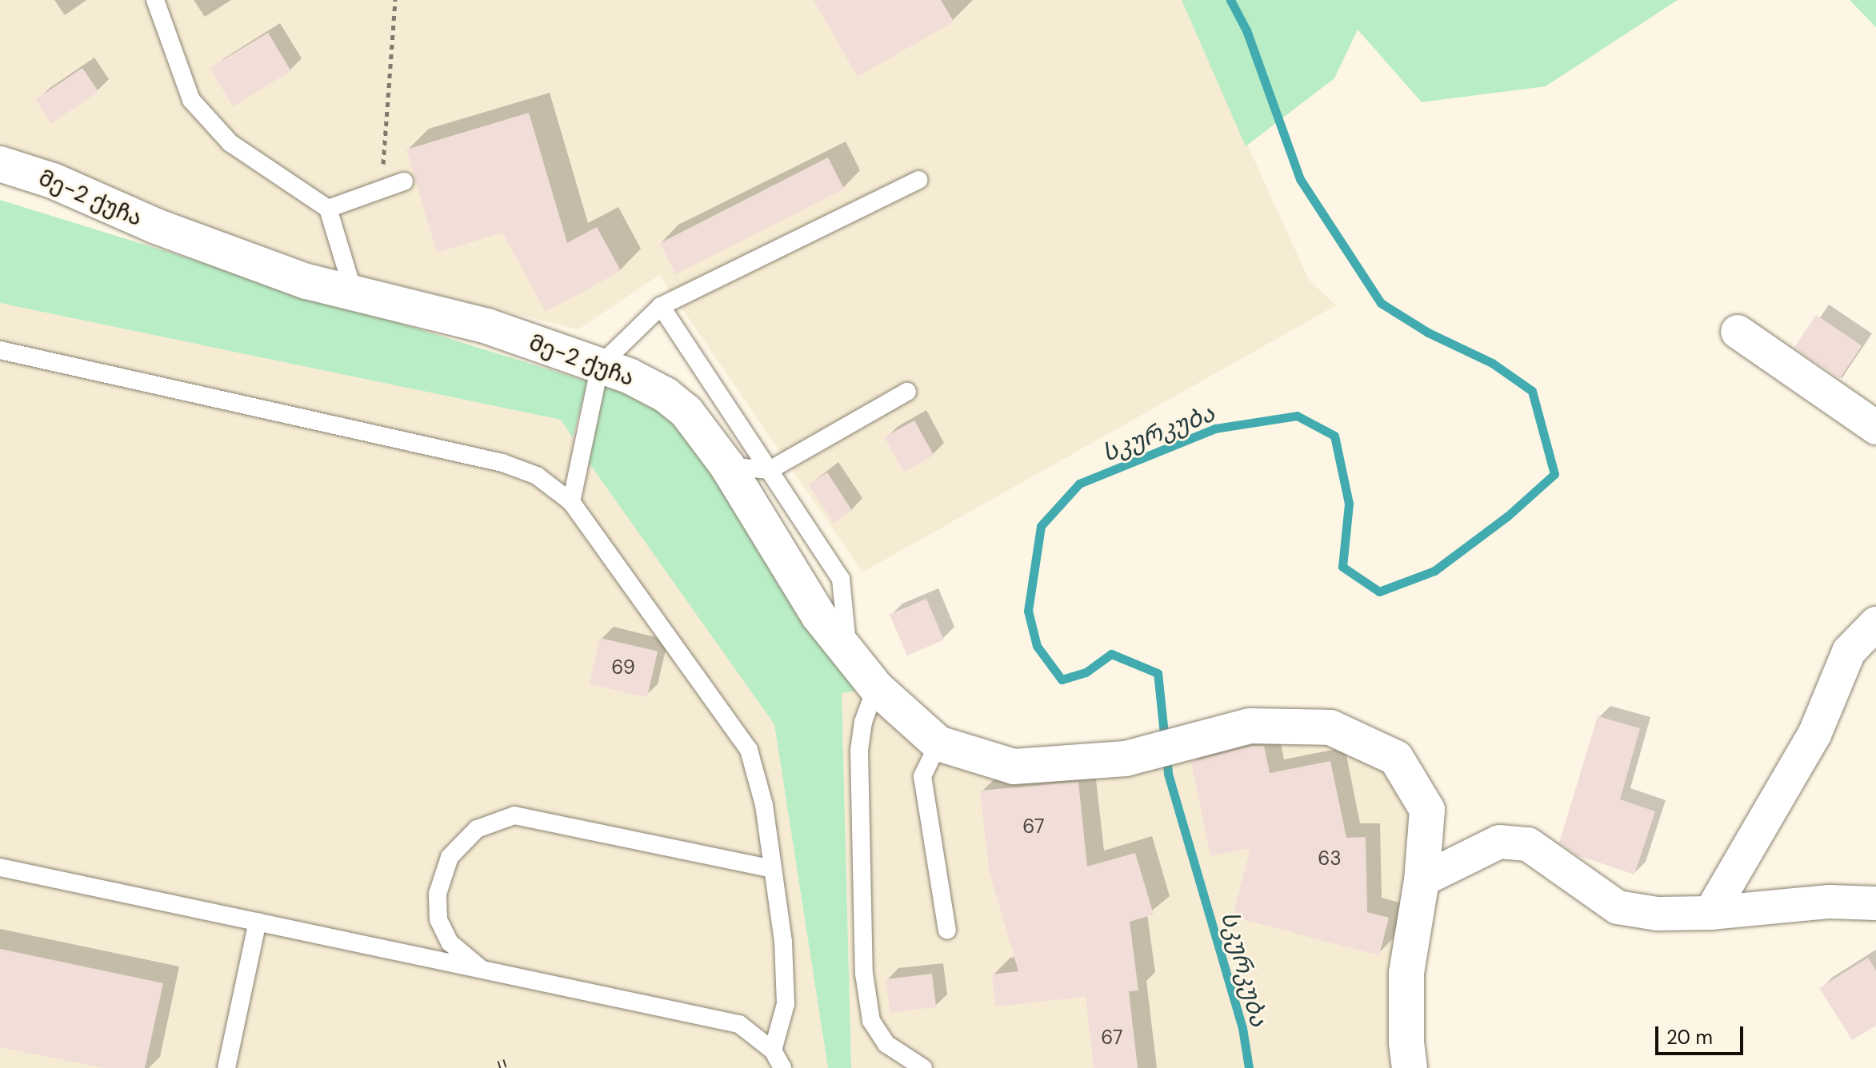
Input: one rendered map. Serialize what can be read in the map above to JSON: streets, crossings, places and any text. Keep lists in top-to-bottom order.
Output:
{
  "streets": {
    "street": ["მე-2 ქუჩა"]
  },
  "water": ["სკურკუბა"],
  "house_numbers": [
    "69",
    "67",
    "63",
    "67"
  ],
  "scale_bar": "20 m"
}
